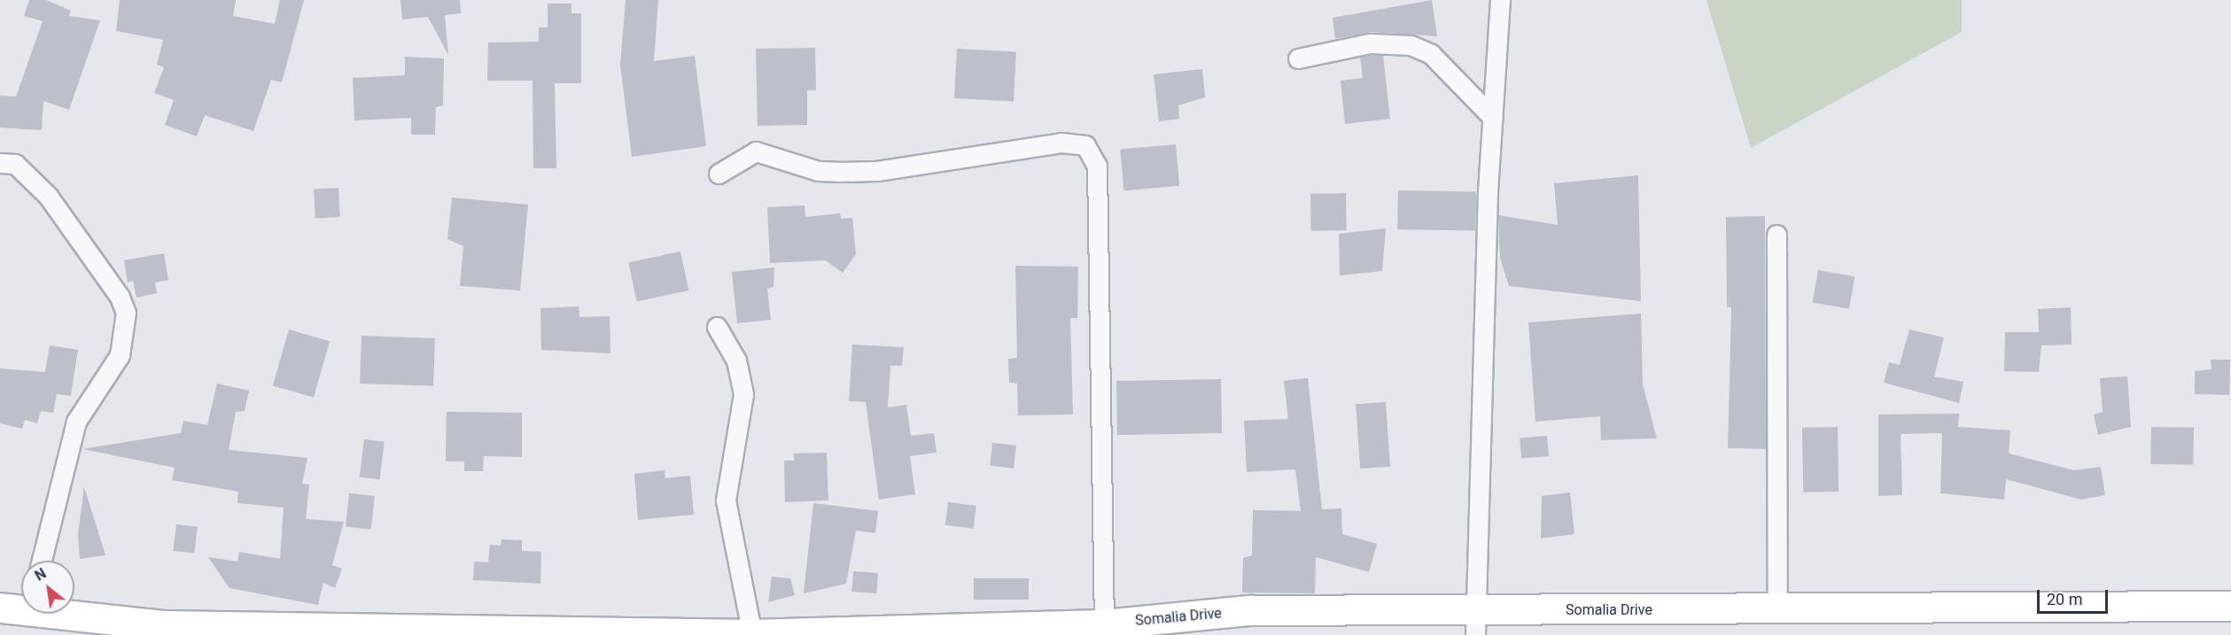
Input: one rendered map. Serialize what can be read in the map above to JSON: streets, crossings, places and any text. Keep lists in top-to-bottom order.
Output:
{
  "streets": {
    "main road": ["Somalia Drive"]
  },
  "scale_bar": "20 m",
  "north": "top left"
}
